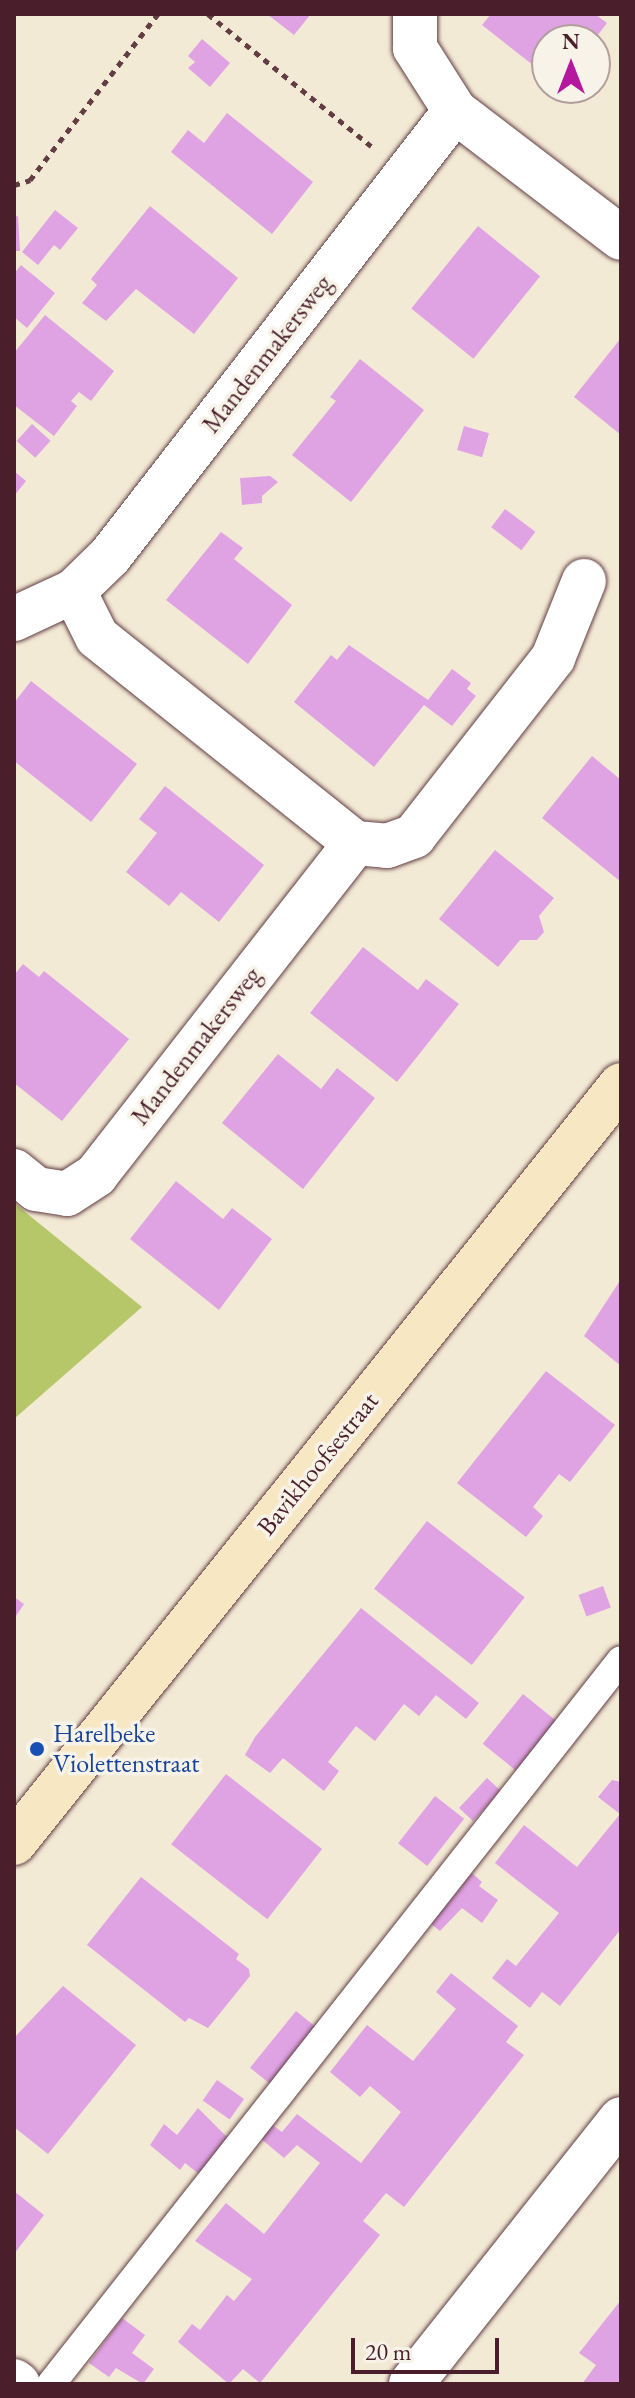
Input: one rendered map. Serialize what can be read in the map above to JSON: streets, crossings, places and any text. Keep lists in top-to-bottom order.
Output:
{
  "streets": {
    "street": ["Mandenmakersweg", "Bavikhoofsestraat"]
  },
  "places": ["Harelbeke Violettenstraat"],
  "scale_bar": "20 m",
  "north": "top"
}
